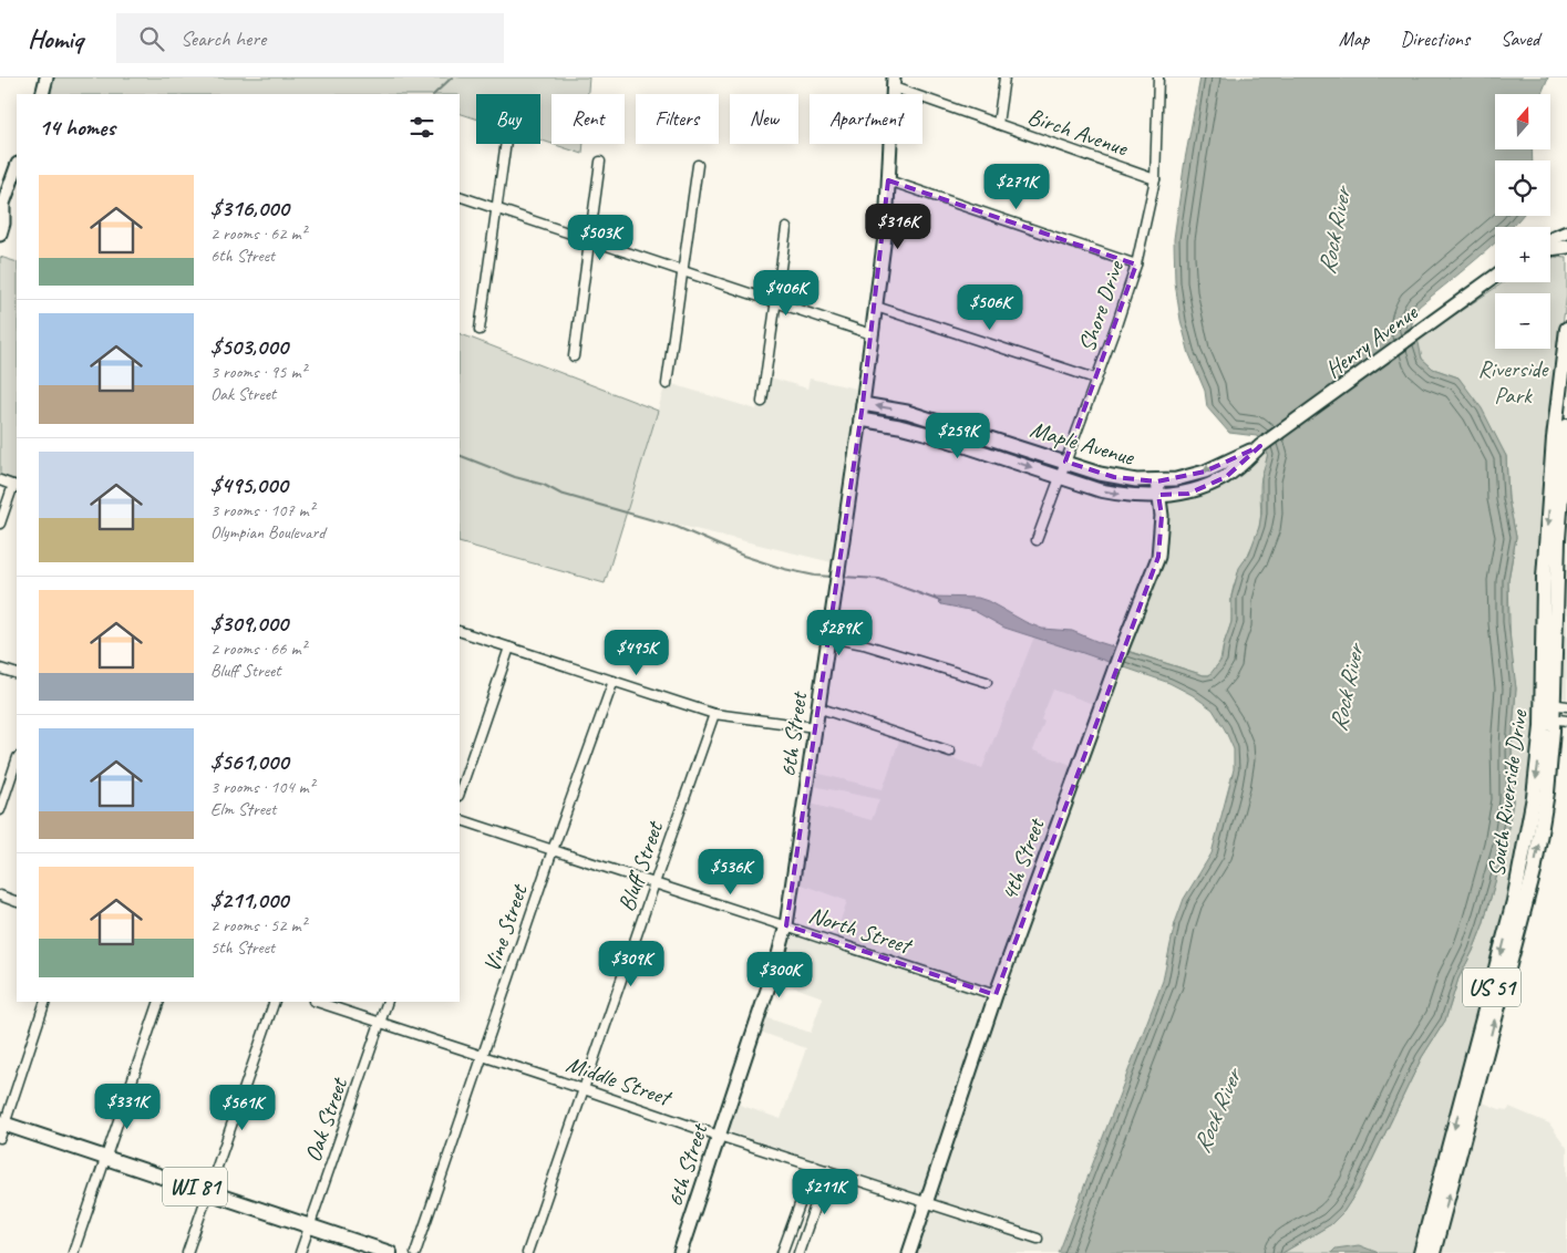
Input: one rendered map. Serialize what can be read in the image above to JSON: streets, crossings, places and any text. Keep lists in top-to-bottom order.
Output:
{
  "streets": {
    "main road": ["South Riverside Drive", "US 51", "WI 81"],
    "street": [
      "Birch Avenue",
      "Shore Drive",
      "Henry Avenue",
      "Maple Avenue",
      "6th Street",
      "4th Street",
      "Bluff Street",
      "Vine Street",
      "North Street",
      "Middle Street",
      "Oak Street"
    ]
  },
  "crossings": [
    ["Birch Avenue", "Shore Drive"],
    ["Birch Avenue", "6th Street"],
    ["Shore Drive", "Maple Avenue"],
    ["Henry Avenue", "Maple Avenue"],
    ["Maple Avenue", "6th Street"],
    ["Maple Avenue", "4th Street"],
    ["6th Street", "North Street"],
    ["6th Street", "Middle Street"],
    ["4th Street", "North Street"],
    ["4th Street", "Middle Street"],
    ["Bluff Street", "North Street"],
    ["Bluff Street", "Middle Street"],
    ["Vine Street", "North Street"],
    ["Vine Street", "Middle Street"],
    ["Middle Street", "Oak Street"],
    ["Oak Street", "WI 81"]
  ],
  "water": ["Rock River"],
  "parks": ["Riverside Park"],
  "north": "top",
  "page": {
    "header": "Homiq",
    "search": "Search here",
    "nav": ["Map", "Directions", "Saved"],
    "map_buttons": ["+", "−"],
    "chip": [
      "Buy",
      "Rent",
      "Filters",
      "New",
      "Apartment"
    ],
    "heading": "14 homes",
    "list": [
      {
        "name": "$316,000",
        "note": "2 rooms · 62 m² · 6th Street"
      },
      {
        "name": "$503,000",
        "note": "3 rooms · 95 m² · Oak Street"
      },
      {
        "name": "$495,000",
        "note": "3 rooms · 107 m² · Olympian Boulevard"
      },
      {
        "name": "$309,000",
        "note": "2 rooms · 66 m² · Bluff Street"
      },
      {
        "name": "$561,000",
        "note": "3 rooms · 104 m² · Elm Street"
      },
      {
        "name": "$211,000",
        "note": "2 rooms · 52 m² · 5th Street"
      }
    ],
    "price": [
      "$271K",
      "$316K",
      "$503K",
      "$406K",
      "$506K",
      "$259K",
      "$289K",
      "$495K",
      "$536K",
      "$309K",
      "$300K",
      "$331K",
      "$561K",
      "$211K"
    ]
  }
}
